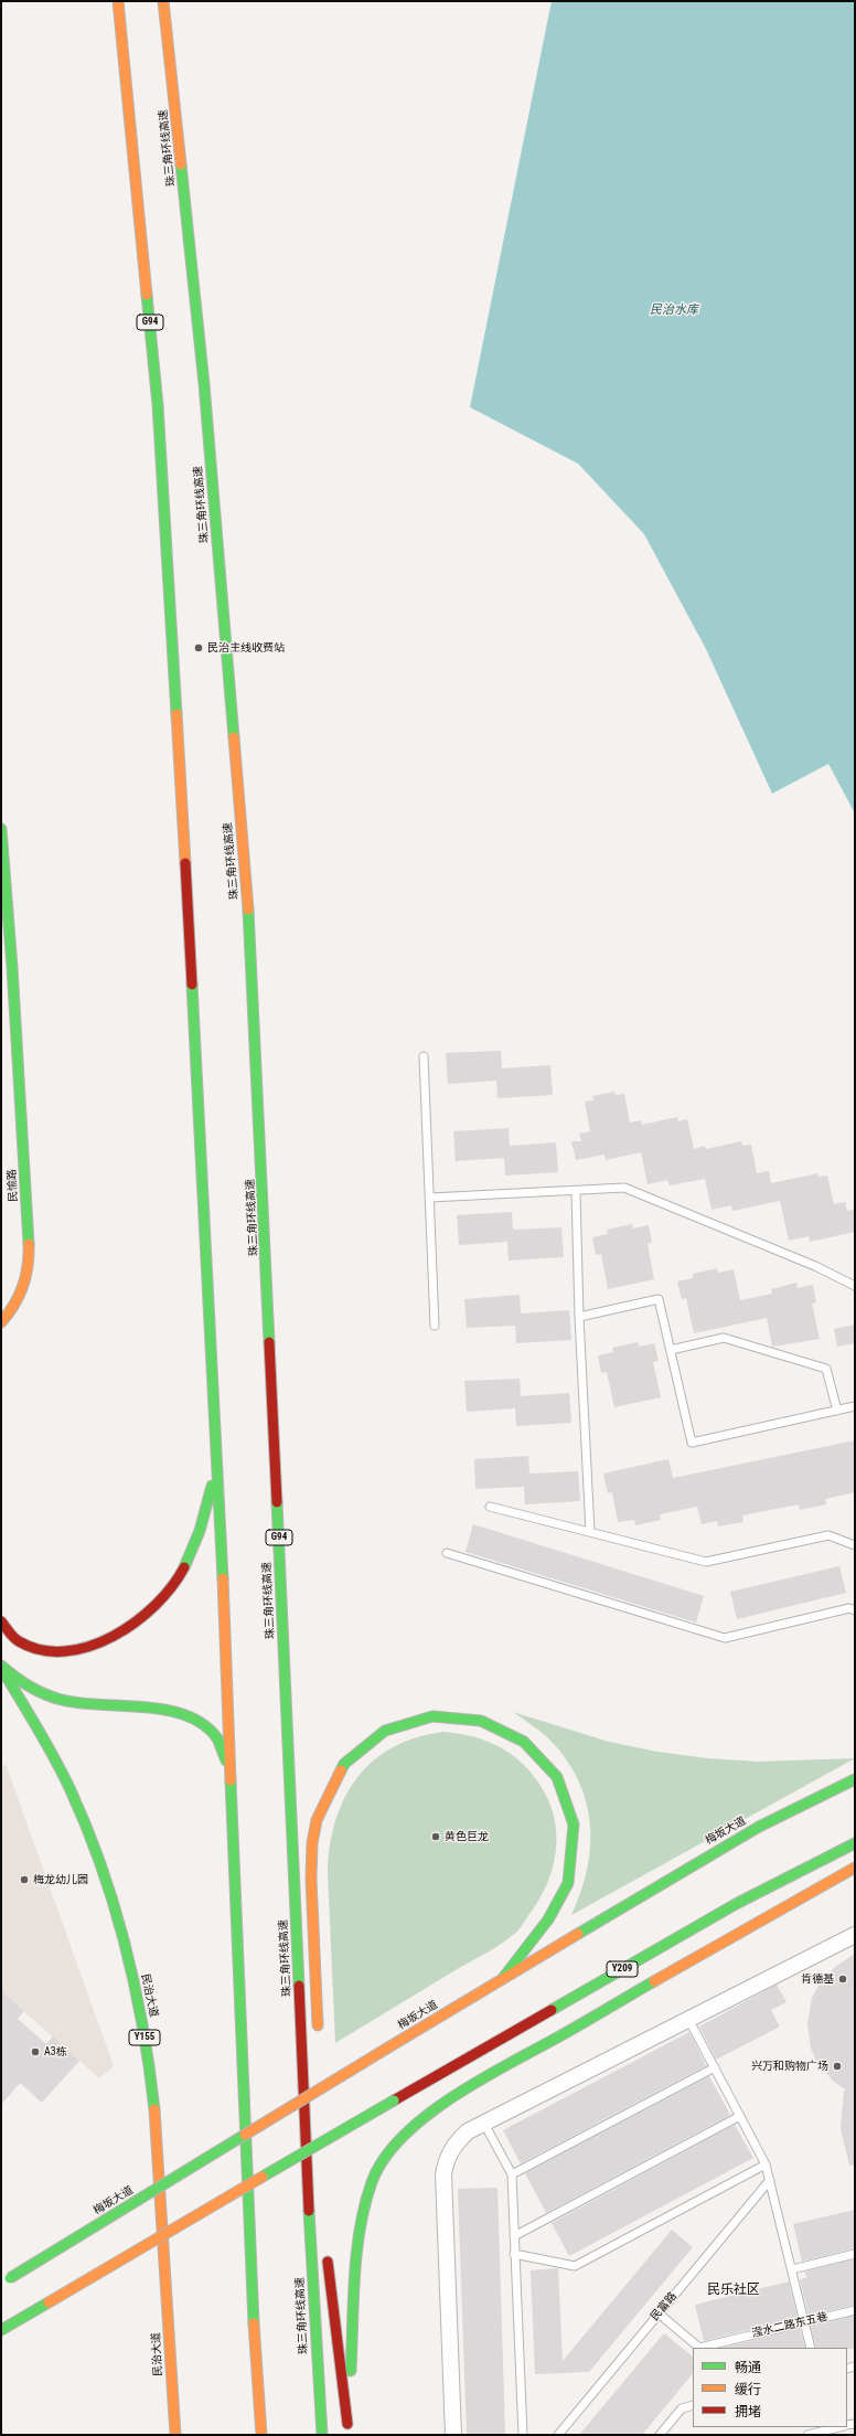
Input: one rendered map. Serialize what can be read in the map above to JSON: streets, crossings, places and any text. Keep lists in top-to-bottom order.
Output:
{
  "streets": {
    "main road": [
      "珠三角环线高速",
      "G94",
      "民愉路",
      "梅坂大道",
      "Y209",
      "民治大道",
      "Y155"
    ],
    "lane": ["民富路", "滢水二路东五巷"]
  },
  "crossings": [
    ["民富路", "滢水二路东五巷"]
  ],
  "districts": ["民乐社区"],
  "water": ["民治水库"],
  "places": [
    "民治主线收费站",
    "黄色巨龙",
    "梅龙幼儿园",
    "肯德基",
    "A3栋",
    "兴万和购物广场"
  ],
  "legend": ["畅通", "缓行", "拥堵"]
}
